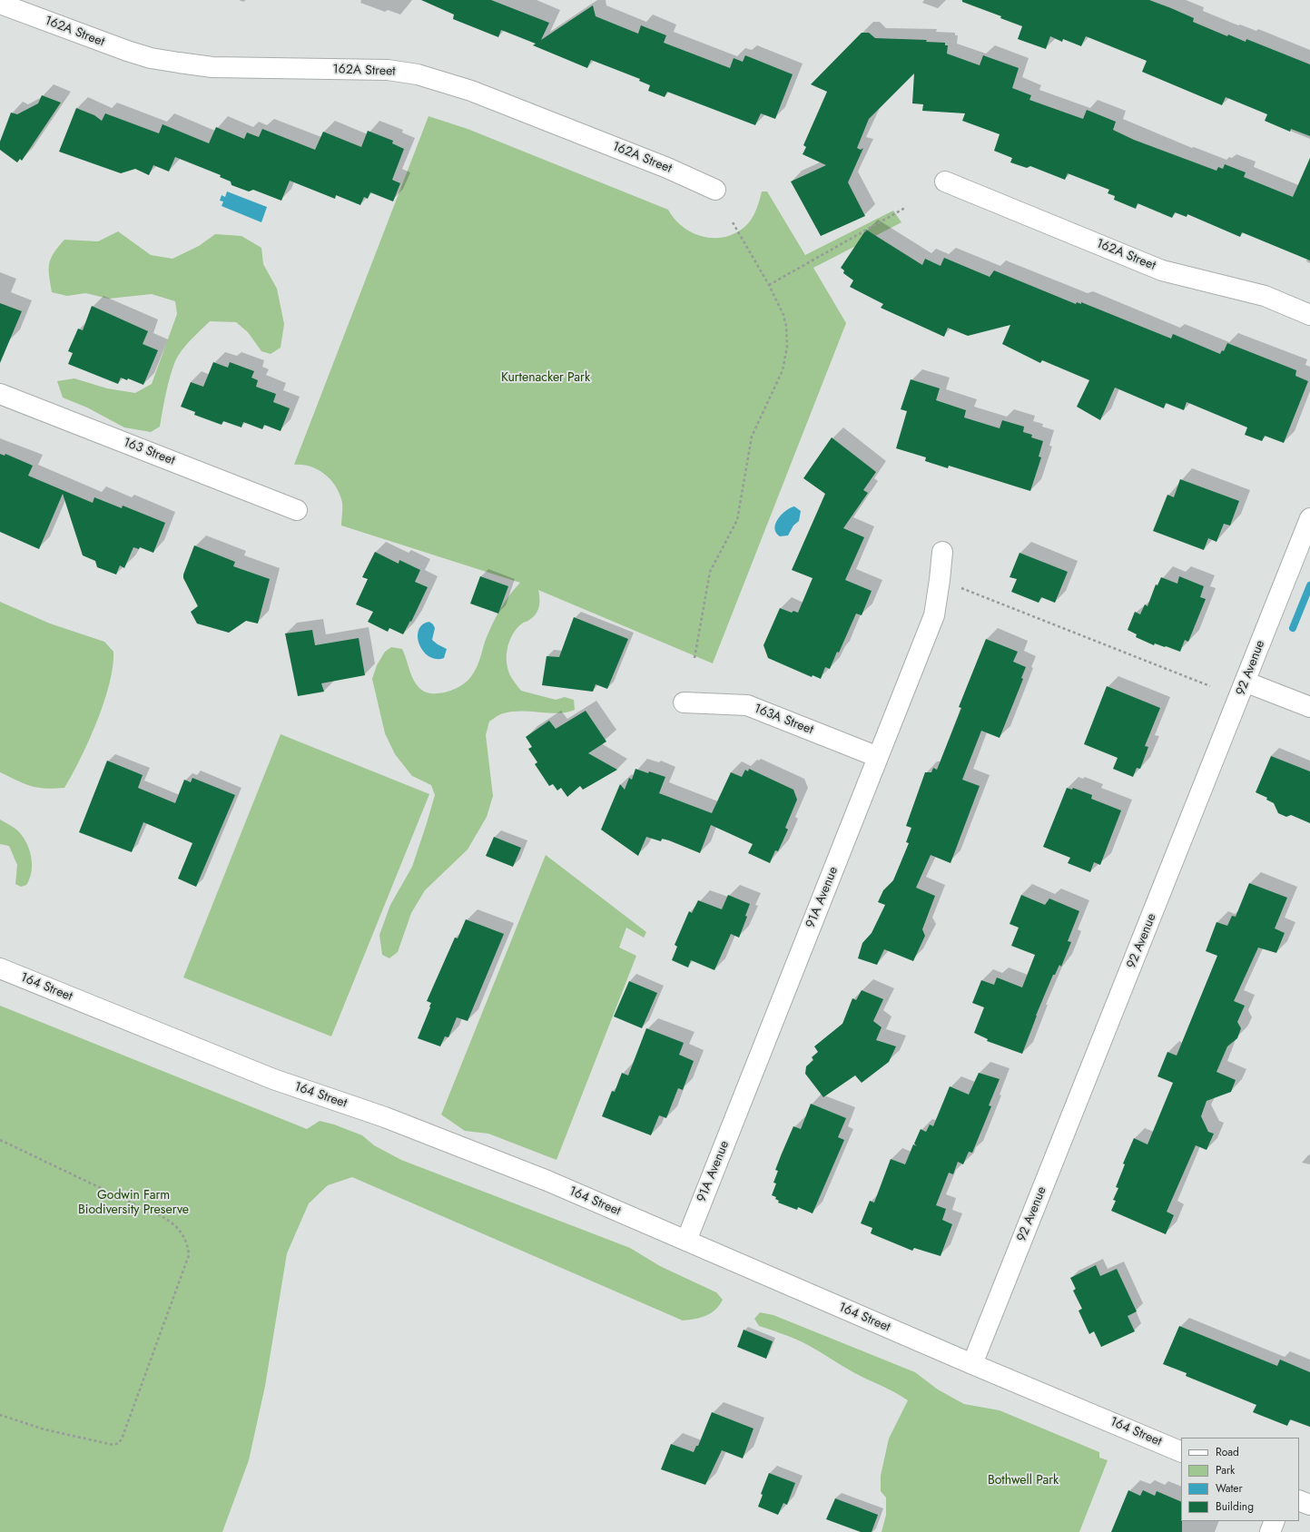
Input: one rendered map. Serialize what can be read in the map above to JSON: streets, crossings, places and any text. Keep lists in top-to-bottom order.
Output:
{
  "streets": {
    "street": [
      "162A Street",
      "163 Street",
      "92 Avenue",
      "163A Street",
      "91A Avenue",
      "164 Street"
    ]
  },
  "crossings": [
    ["92 Avenue", "164 Street"],
    ["163A Street", "91A Avenue"],
    ["91A Avenue", "164 Street"]
  ],
  "parks": ["Kurtenacker Park", "Godwin Farm Biodiversity Preserve", "Bothwell Park"],
  "legend": [
    "Road",
    "Park",
    "Water",
    "Building"
  ]
}
